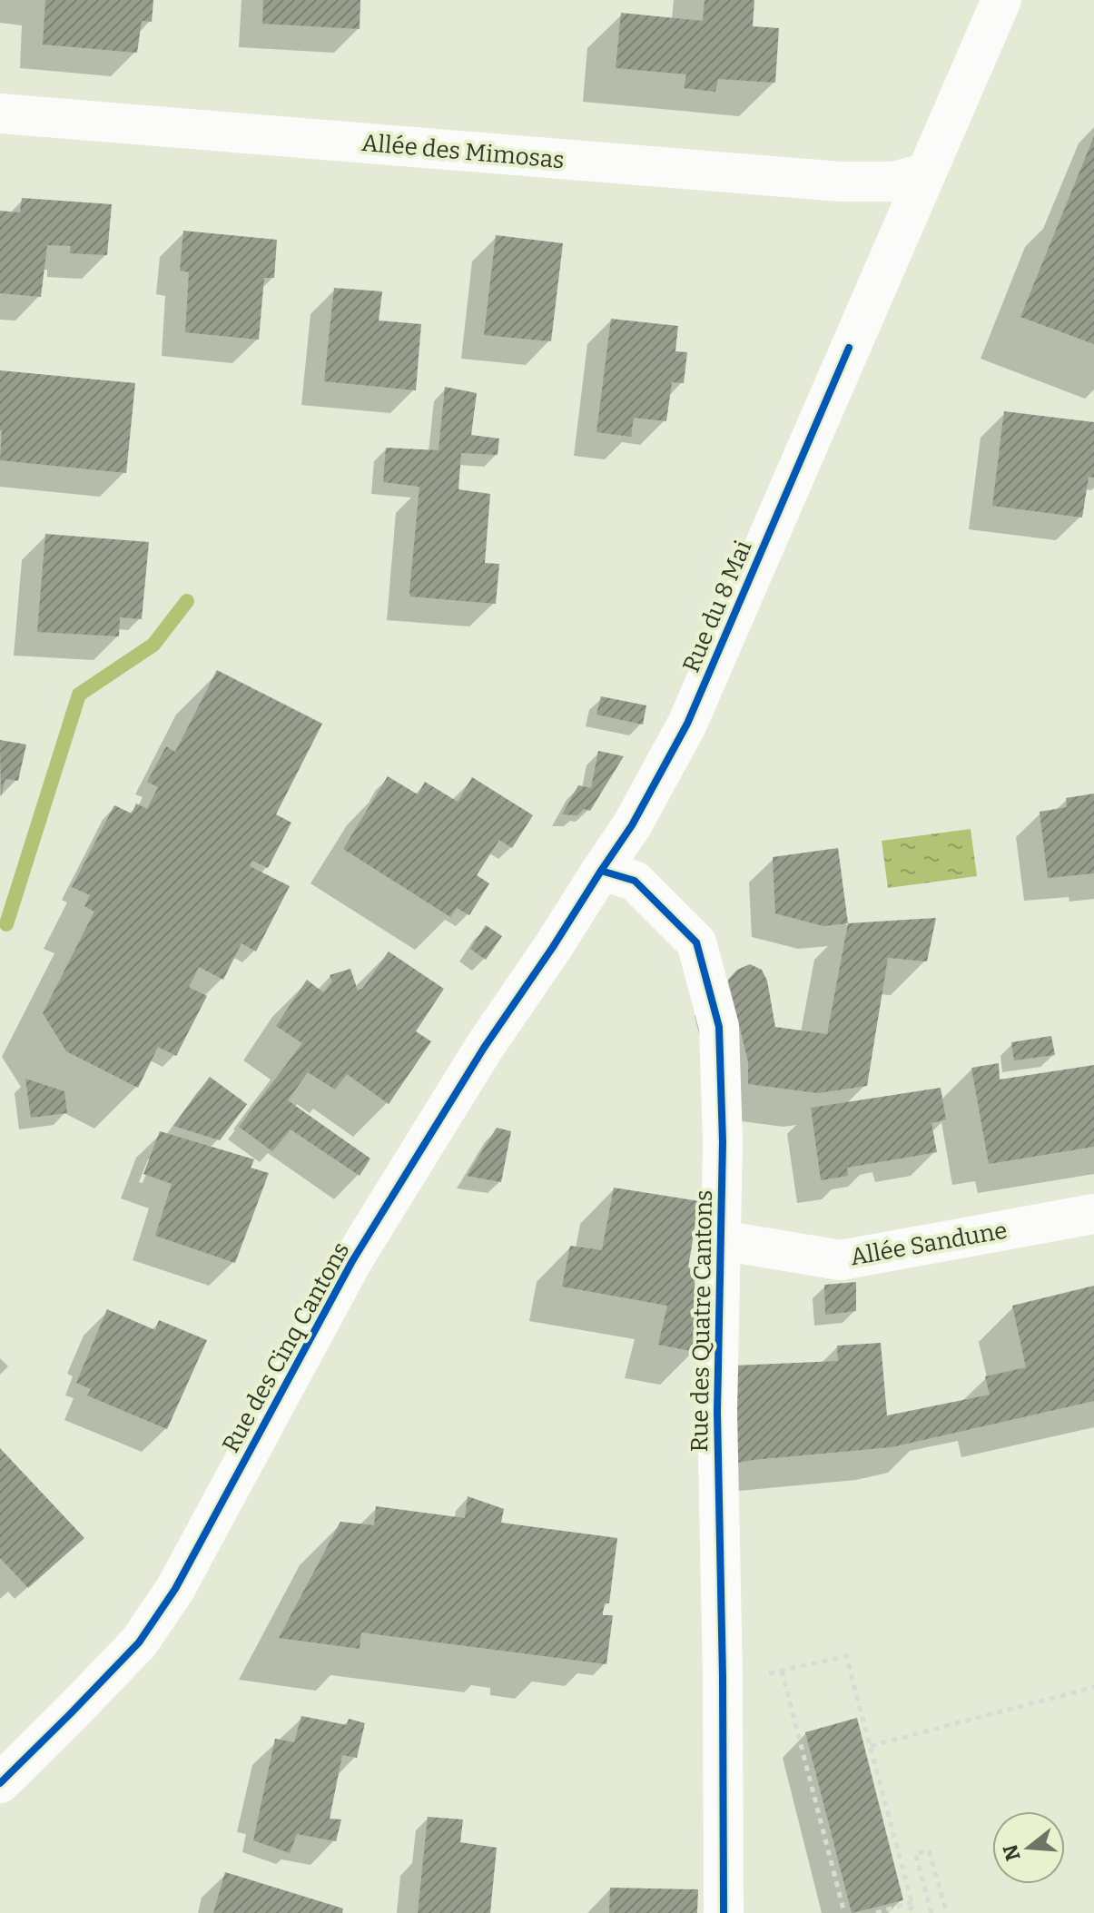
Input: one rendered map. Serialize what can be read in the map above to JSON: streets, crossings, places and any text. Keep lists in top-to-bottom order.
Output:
{
  "streets": {
    "street": [
      "Allée des Mimosas",
      "Rue du 8 Mai",
      "Allée Sandune",
      "Rue des Quatre Cantons",
      "Rue des Cinq Cantons"
    ]
  },
  "crossings": [
    ["Allée des Mimosas", "Rue du 8 Mai"],
    ["Rue du 8 Mai", "Rue des Quatre Cantons"],
    ["Rue du 8 Mai", "Rue des Cinq Cantons"],
    ["Allée Sandune", "Rue des Quatre Cantons"],
    ["Rue des Quatre Cantons", "Rue des Cinq Cantons"]
  ],
  "north": "left"
}
